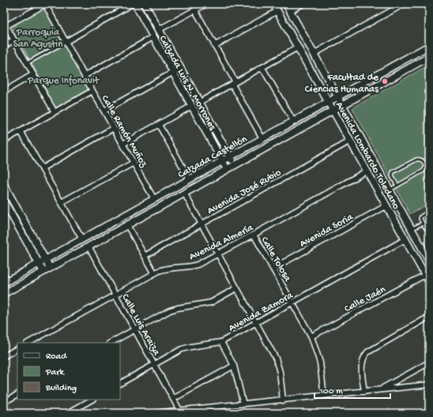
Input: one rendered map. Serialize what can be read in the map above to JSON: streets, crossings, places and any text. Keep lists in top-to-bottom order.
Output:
{
  "streets": {
    "main road": ["Calzada Luis N. Morrones", "Avenida Lombardo Toledano", "Calzada Castellón"],
    "street": [
      "Calle Ramón Muñoz",
      "Avenida José Rubio",
      "Avenida Soria",
      "Avenida Almería",
      "Calle Tolosa",
      "Calle Jaén",
      "Avenida Zamora",
      "Calle Luis Araiza"
    ]
  },
  "crossings": [
    ["Calzada Luis N. Morrones", "Calzada Castellón"],
    ["Calle Ramón Muñoz", "Calzada Castellón"],
    ["Avenida Lombardo Toledano", "Calzada Castellón"],
    ["Avenida Lombardo Toledano", "Avenida José Rubio"],
    ["Avenida Lombardo Toledano", "Avenida Soria"],
    ["Avenida Lombardo Toledano", "Avenida Almería"],
    ["Avenida Lombardo Toledano", "Calle Jaén"],
    ["Avenida Lombardo Toledano", "Avenida Zamora"],
    ["Calzada Castellón", "Calle Luis Araiza"],
    ["Avenida Soria", "Calle Tolosa"],
    ["Avenida Almería", "Calle Tolosa"],
    ["Avenida Almería", "Calle Luis Araiza"],
    ["Calle Tolosa", "Calle Jaén"],
    ["Calle Tolosa", "Avenida Zamora"],
    ["Avenida Zamora", "Calle Luis Araiza"]
  ],
  "parks": ["Parroquia San Agustin", "Parque Infonavit"],
  "places": ["Facultad de Ciencias Humanas"],
  "legend": ["Road", "Park", "Building"],
  "scale_bar": "100 m"
}
